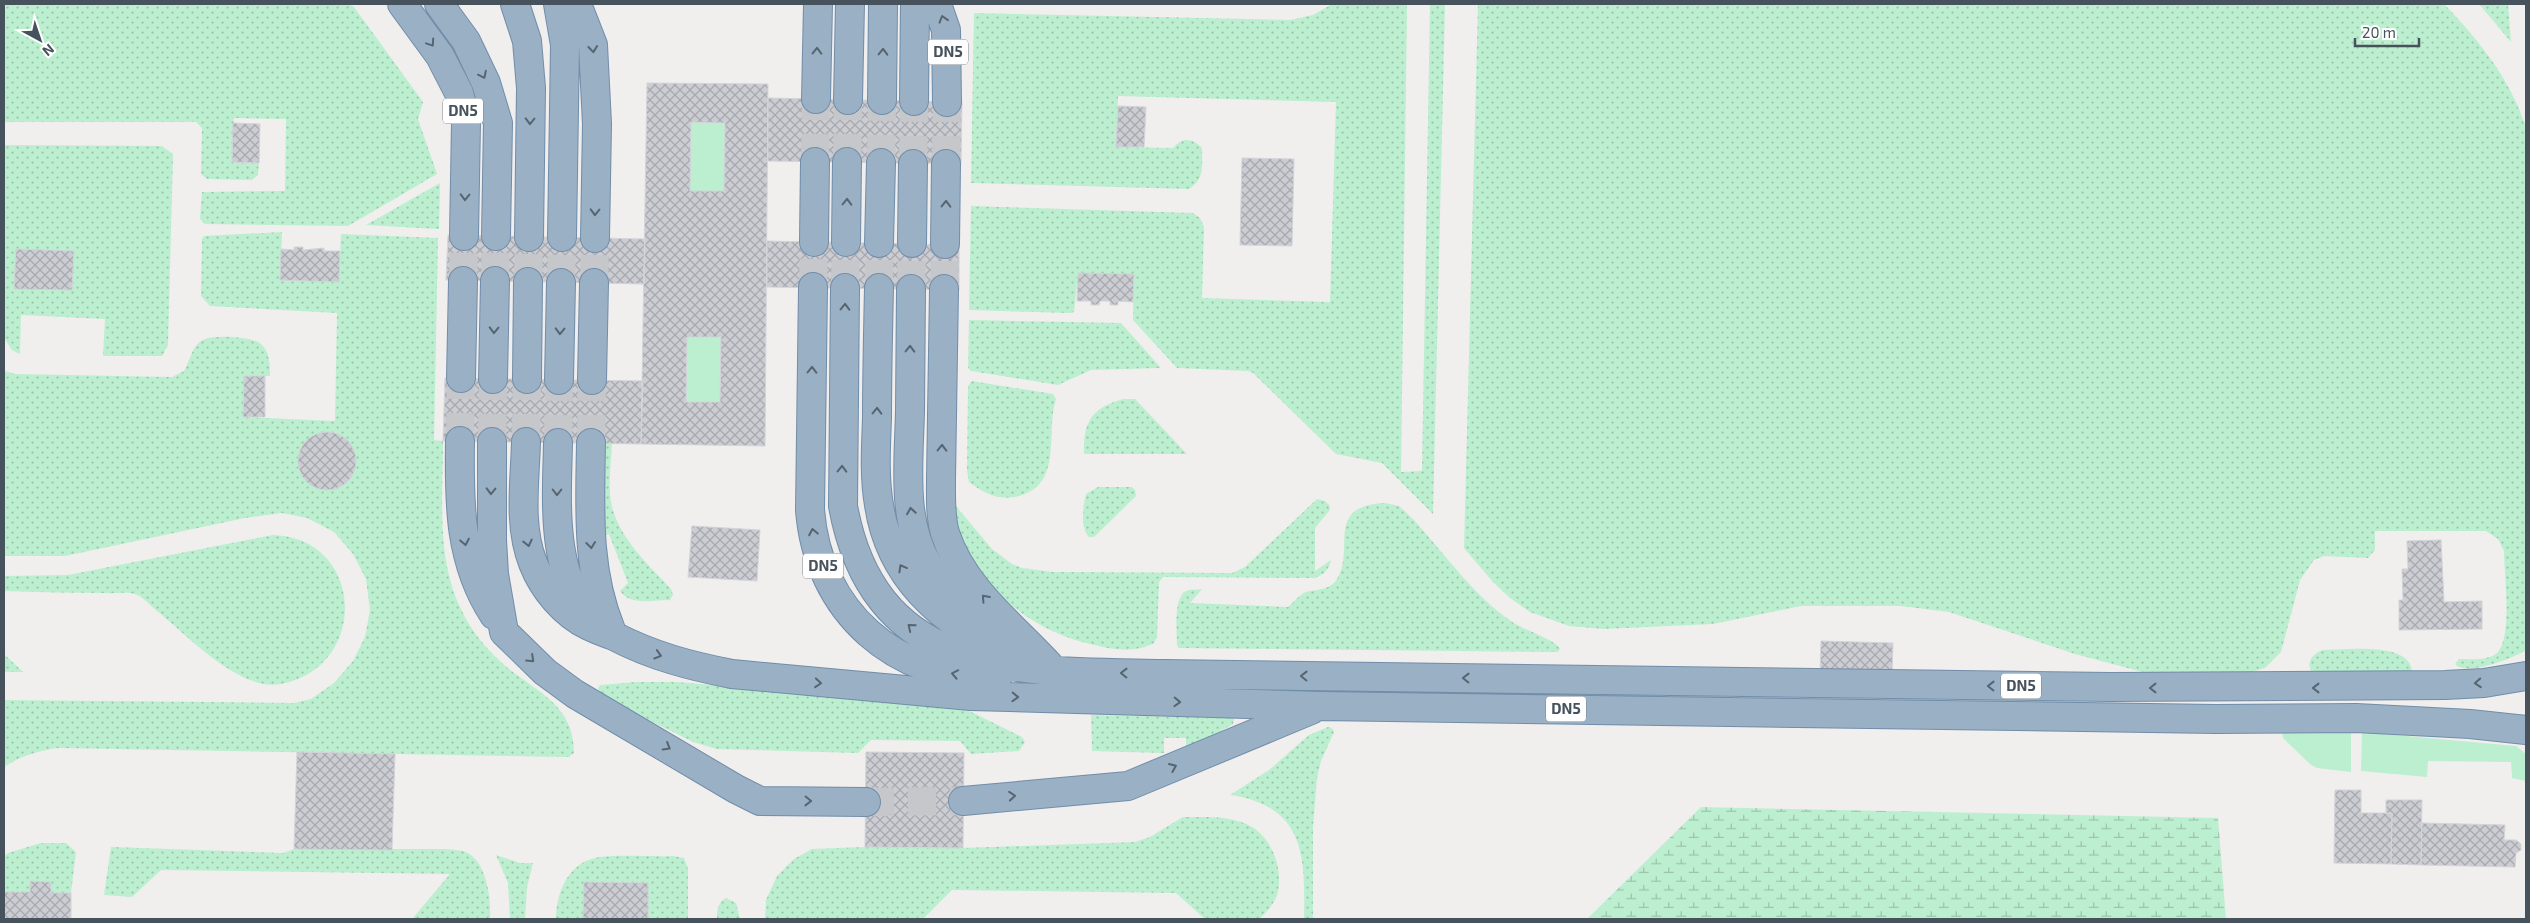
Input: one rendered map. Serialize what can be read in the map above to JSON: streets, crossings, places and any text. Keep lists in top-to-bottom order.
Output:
{
  "streets": {
    "highway": ["DN5"]
  },
  "scale_bar": "20 m",
  "north": "bottom right"
}
